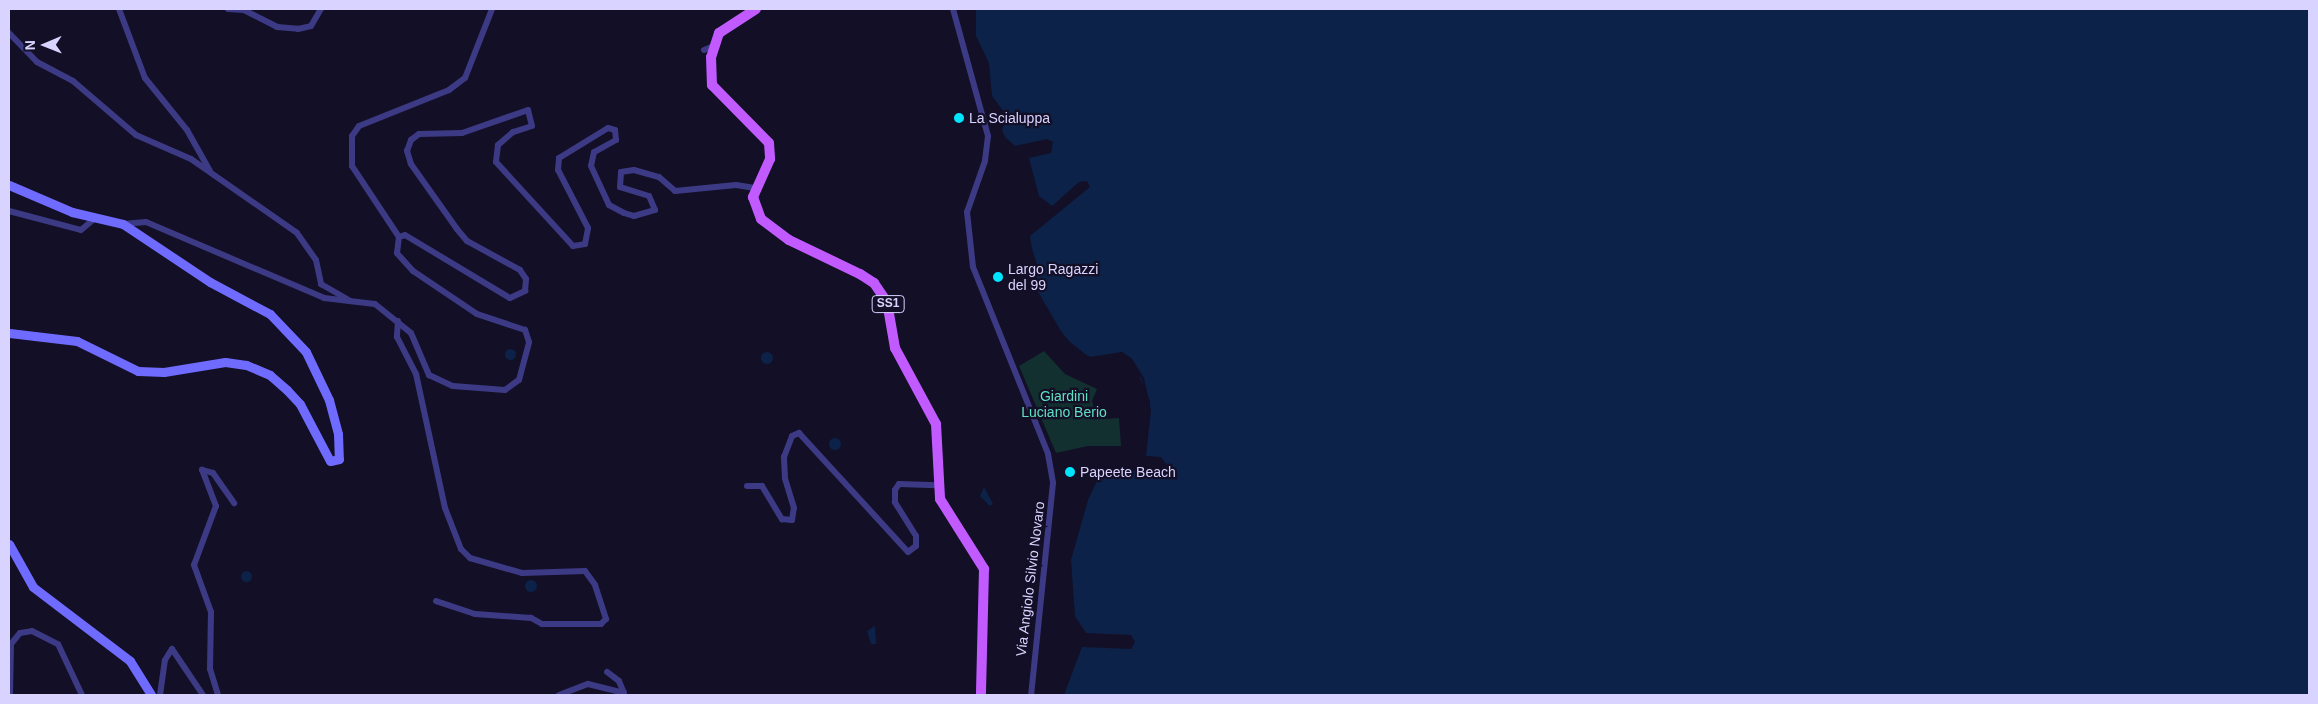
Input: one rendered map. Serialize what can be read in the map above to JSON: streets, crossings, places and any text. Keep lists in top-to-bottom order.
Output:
{
  "streets": {
    "main road": ["SS1"],
    "street": ["Via Angiolo Silvio Novaro"]
  },
  "parks": ["Giardini Luciano Berio"],
  "places": ["La Scialuppa", "Largo Ragazzi del 99", "Papeete Beach"],
  "north": "left"
}
